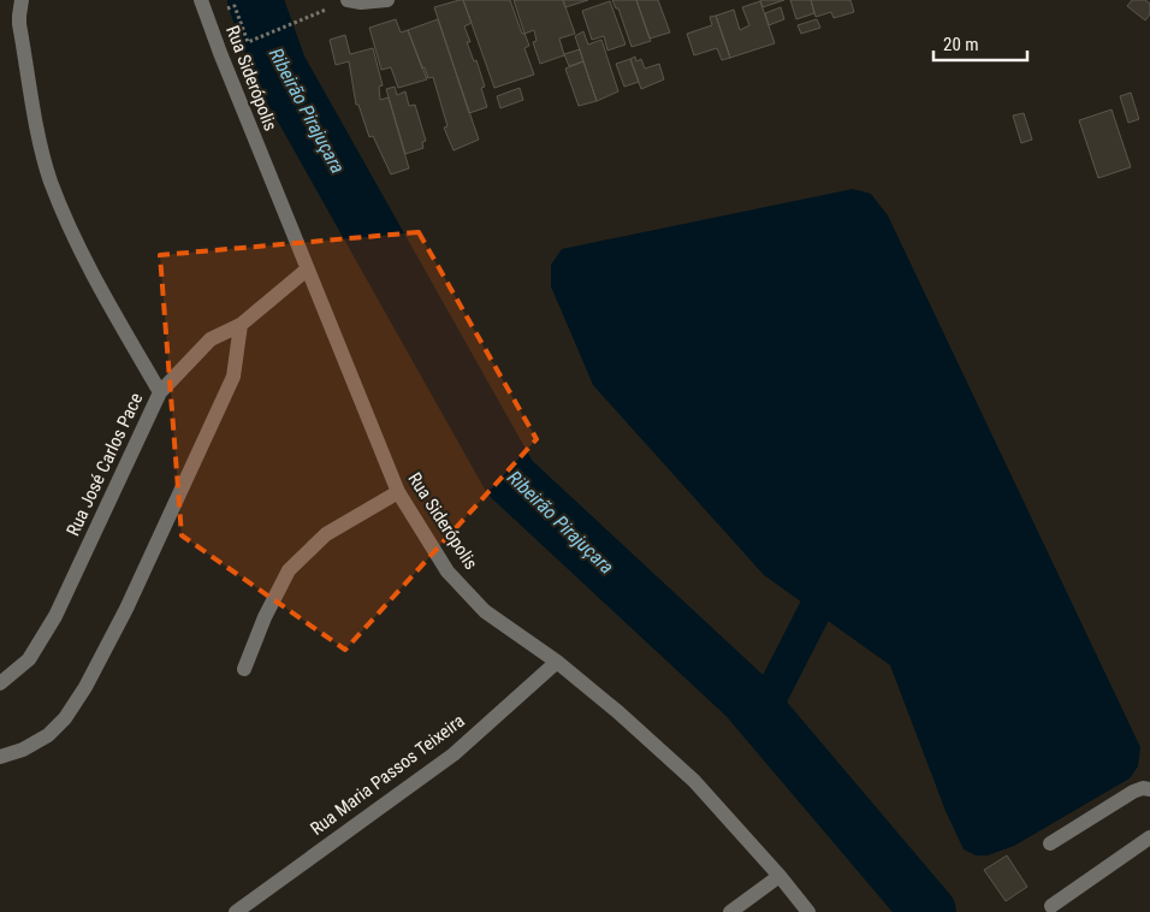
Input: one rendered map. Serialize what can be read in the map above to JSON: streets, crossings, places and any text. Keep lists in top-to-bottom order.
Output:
{
  "streets": {
    "street": ["Rua Siderópolis", "Rua José Carlos Pace", "Rua Maria Passos Teixeira"]
  },
  "crossings": [
    ["Rua Siderópolis", "Rua José Carlos Pace"],
    ["Rua Siderópolis", "Rua Maria Passos Teixeira"]
  ],
  "water": ["Ribeirão Pirajuçara"],
  "scale_bar": "20 m"
}
